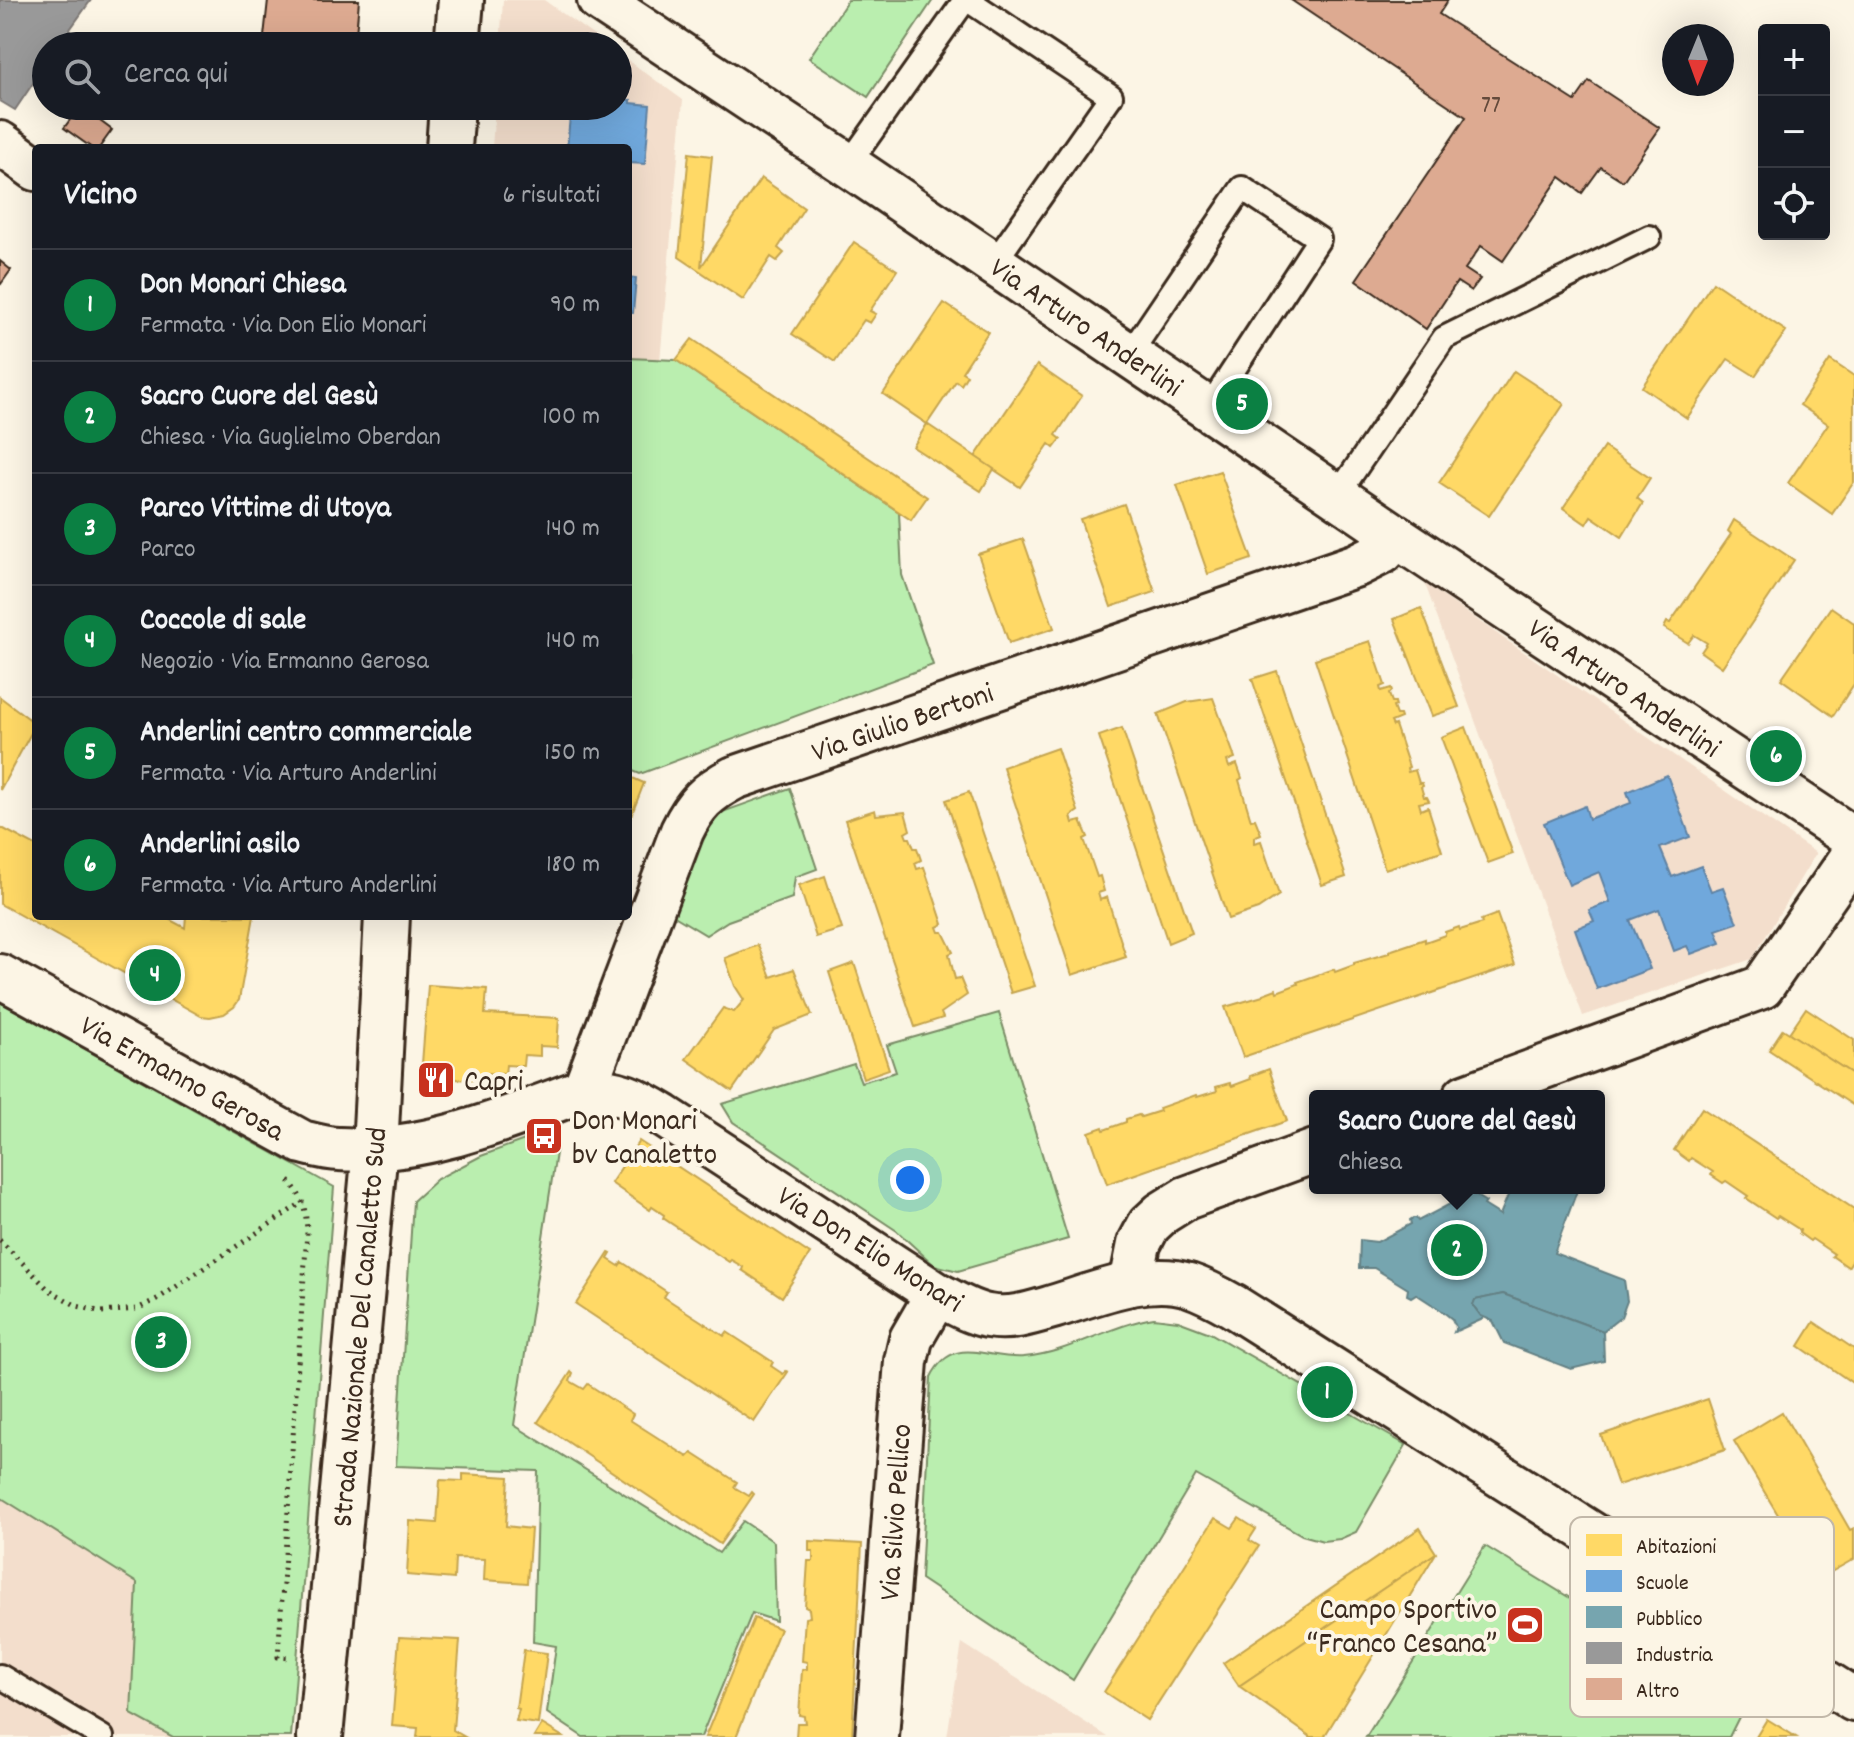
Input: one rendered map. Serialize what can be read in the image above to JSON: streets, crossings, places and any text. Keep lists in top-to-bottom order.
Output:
{
  "streets": {
    "main road": ["Strada Nazionale Del Canaletto Sud"],
    "street": [
      "Via Arturo Anderlini",
      "Via Giulio Bertoni",
      "Via Ermanno Gerosa",
      "Via Don Elio Monari",
      "Via Silvio Pellico"
    ]
  },
  "crossings": [
    ["Via Arturo Anderlini", "Via Giulio Bertoni"],
    ["Via Giulio Bertoni", "Via Don Elio Monari"],
    ["Via Ermanno Gerosa", "Via Don Elio Monari"],
    ["Via Ermanno Gerosa", "Strada Nazionale Del Canaletto Sud"],
    ["Via Don Elio Monari", "Strada Nazionale Del Canaletto Sud"],
    ["Via Don Elio Monari", "Via Silvio Pellico"]
  ],
  "places": {
    "restaurant": ["Capri"],
    "bus stop": ["Don Monari bv Canaletto"],
    "sports": ["Campo Sportivo “Franco Cesana”"]
  },
  "house_numbers": ["77"],
  "legend": [
    "Abitazioni",
    "Scuole",
    "Pubblico",
    "Industria",
    "Altro"
  ],
  "north": "bottom",
  "page": {
    "map_buttons": ["+", "−"],
    "search": "Cerca qui",
    "heading": ["Vicino", "6 risultati"],
    "list": [
      {
        "mark": "1",
        "name": "Don Monari Chiesa",
        "note": "Fermata · Via Don Elio Monari",
        "value": "90 m"
      },
      {
        "mark": "2",
        "name": "Sacro Cuore del Gesù",
        "note": "Chiesa · Via Guglielmo Oberdan",
        "value": "100 m"
      },
      {
        "mark": "3",
        "name": "Parco Vittime di Utoya",
        "note": "Parco",
        "value": "140 m"
      },
      {
        "mark": "4",
        "name": "Coccole di sale",
        "note": "Negozio · Via Ermanno Gerosa",
        "value": "140 m"
      },
      {
        "mark": "5",
        "name": "Anderlini centro commerciale",
        "note": "Fermata · Via Arturo Anderlini",
        "value": "150 m"
      },
      {
        "mark": "6",
        "name": "Anderlini asilo",
        "note": "Fermata · Via Arturo Anderlini",
        "value": "180 m"
      }
    ],
    "pins": [
      "5",
      "6",
      "4",
      "2",
      "3",
      "1"
    ],
    "popup": ["Sacro Cuore del Gesù", "Chiesa"]
  }
}
